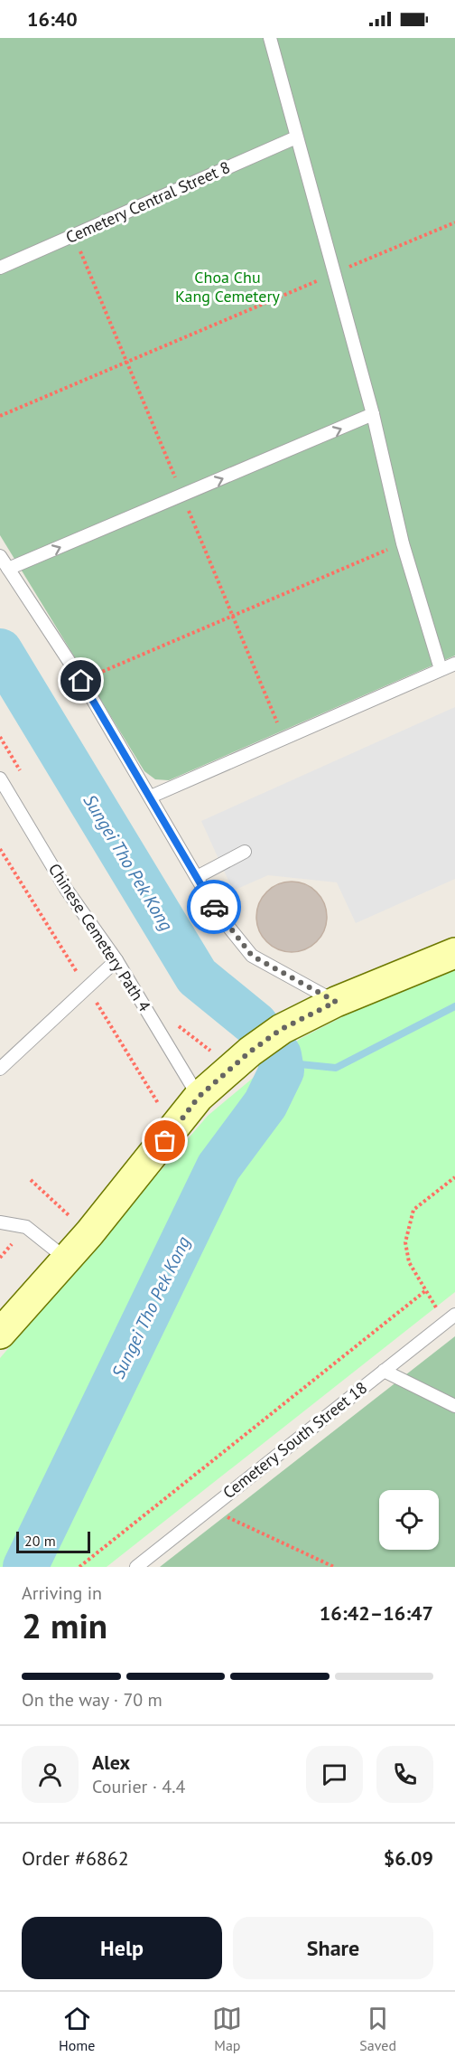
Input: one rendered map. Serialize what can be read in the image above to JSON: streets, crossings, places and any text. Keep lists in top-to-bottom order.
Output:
{
  "streets": {
    "lane": ["Cemetery Central Street 8", "Chinese Cemetery Path 4", "Cemetery South Street 18"]
  },
  "water": ["Sungei Tho Pek Kong"],
  "parks": ["Choa Chu Kang Cemetery"],
  "scale_bar": "20 m",
  "page": {
    "status": "16:40",
    "scale": "20 m",
    "heading": ["2 min", "Arriving in", "16:42–16:47"],
    "panel": [
      "Alex",
      "Courier · 4.4",
      "Order #6862",
      "$6.09"
    ],
    "bar": "On the way · 70 m",
    "buttons": ["Help", "Share"],
    "tabs": ["Home", "Map", "Saved"]
  }
}
